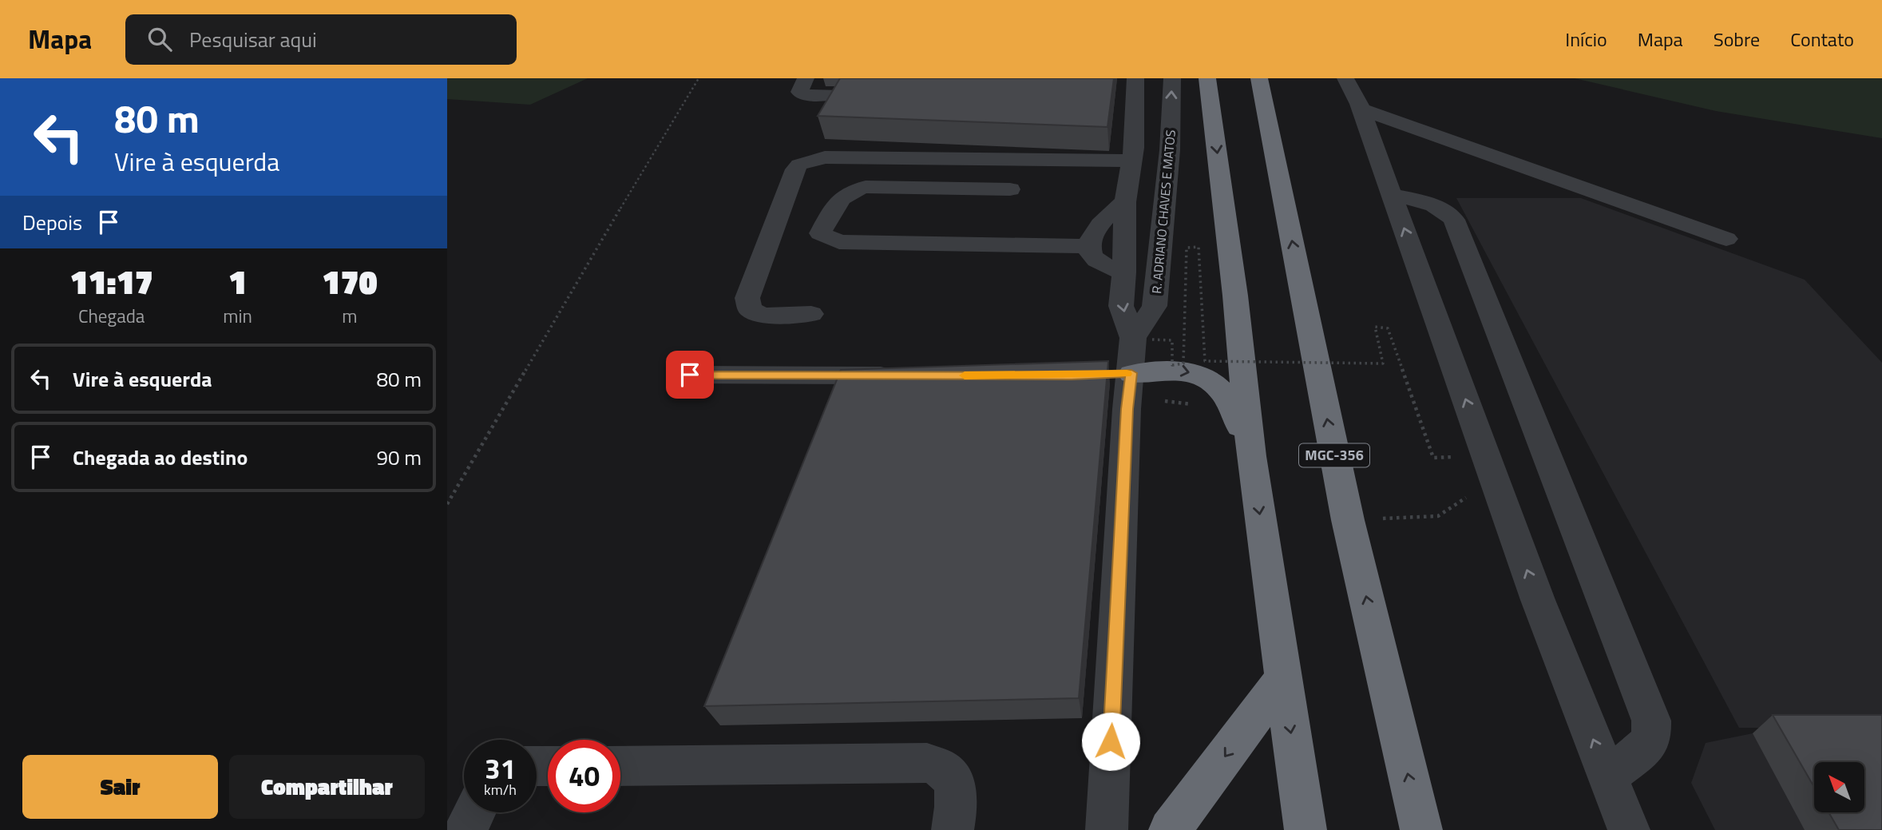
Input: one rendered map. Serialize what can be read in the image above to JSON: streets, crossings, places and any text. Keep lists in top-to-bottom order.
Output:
{
  "streets": {
    "highway": ["MGC-356"],
    "street": ["R. ADRIANO CHAVES E MATOS"]
  },
  "north": "top left",
  "page": {
    "header": "Mapa",
    "search": "Pesquisar aqui",
    "nav": [
      "Início",
      "Mapa",
      "Sobre",
      "Contato"
    ],
    "turn": ["80 m", "Vire à esquerda"],
    "then": "Depois",
    "eta": [
      "11:17",
      "Chegada",
      "1",
      "min",
      "170",
      "m"
    ],
    "list": [
      {
        "name": "Vire à esquerda",
        "value": "80 m"
      },
      {
        "name": "Chegada ao destino",
        "value": "90 m"
      }
    ],
    "speed": "31 km/h",
    "limit": "40",
    "buttons": ["Sair", "Compartilhar"]
  }
}
